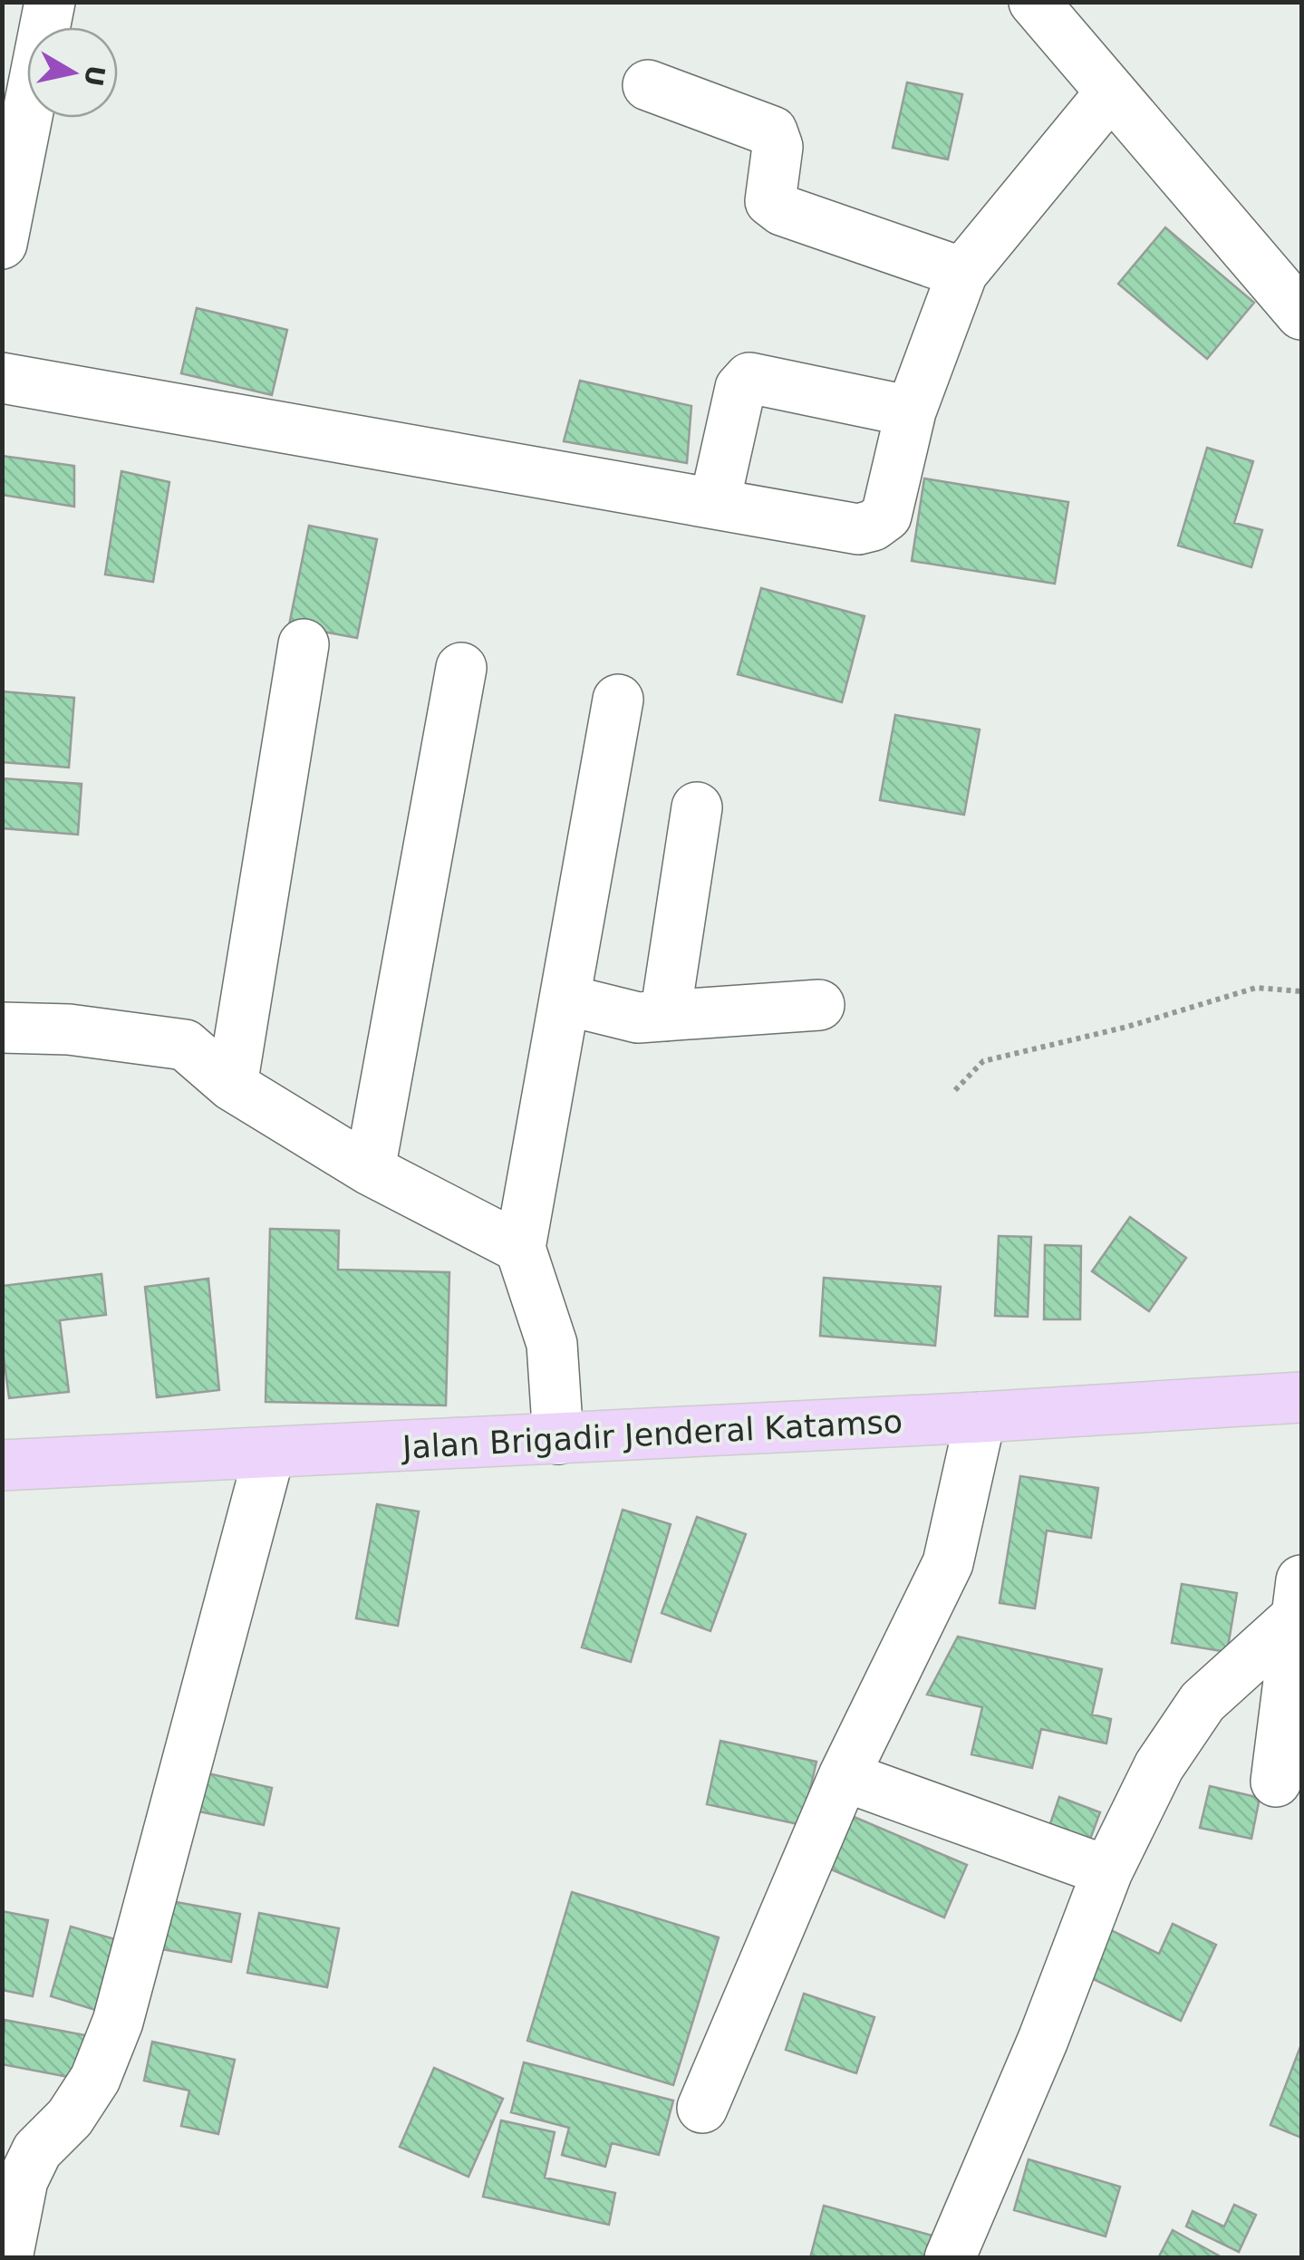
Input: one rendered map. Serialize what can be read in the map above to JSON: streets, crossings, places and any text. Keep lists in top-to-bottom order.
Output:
{
  "streets": {
    "main road": ["Jalan Brigadir Jenderal Katamso"]
  },
  "north": "right"
}
